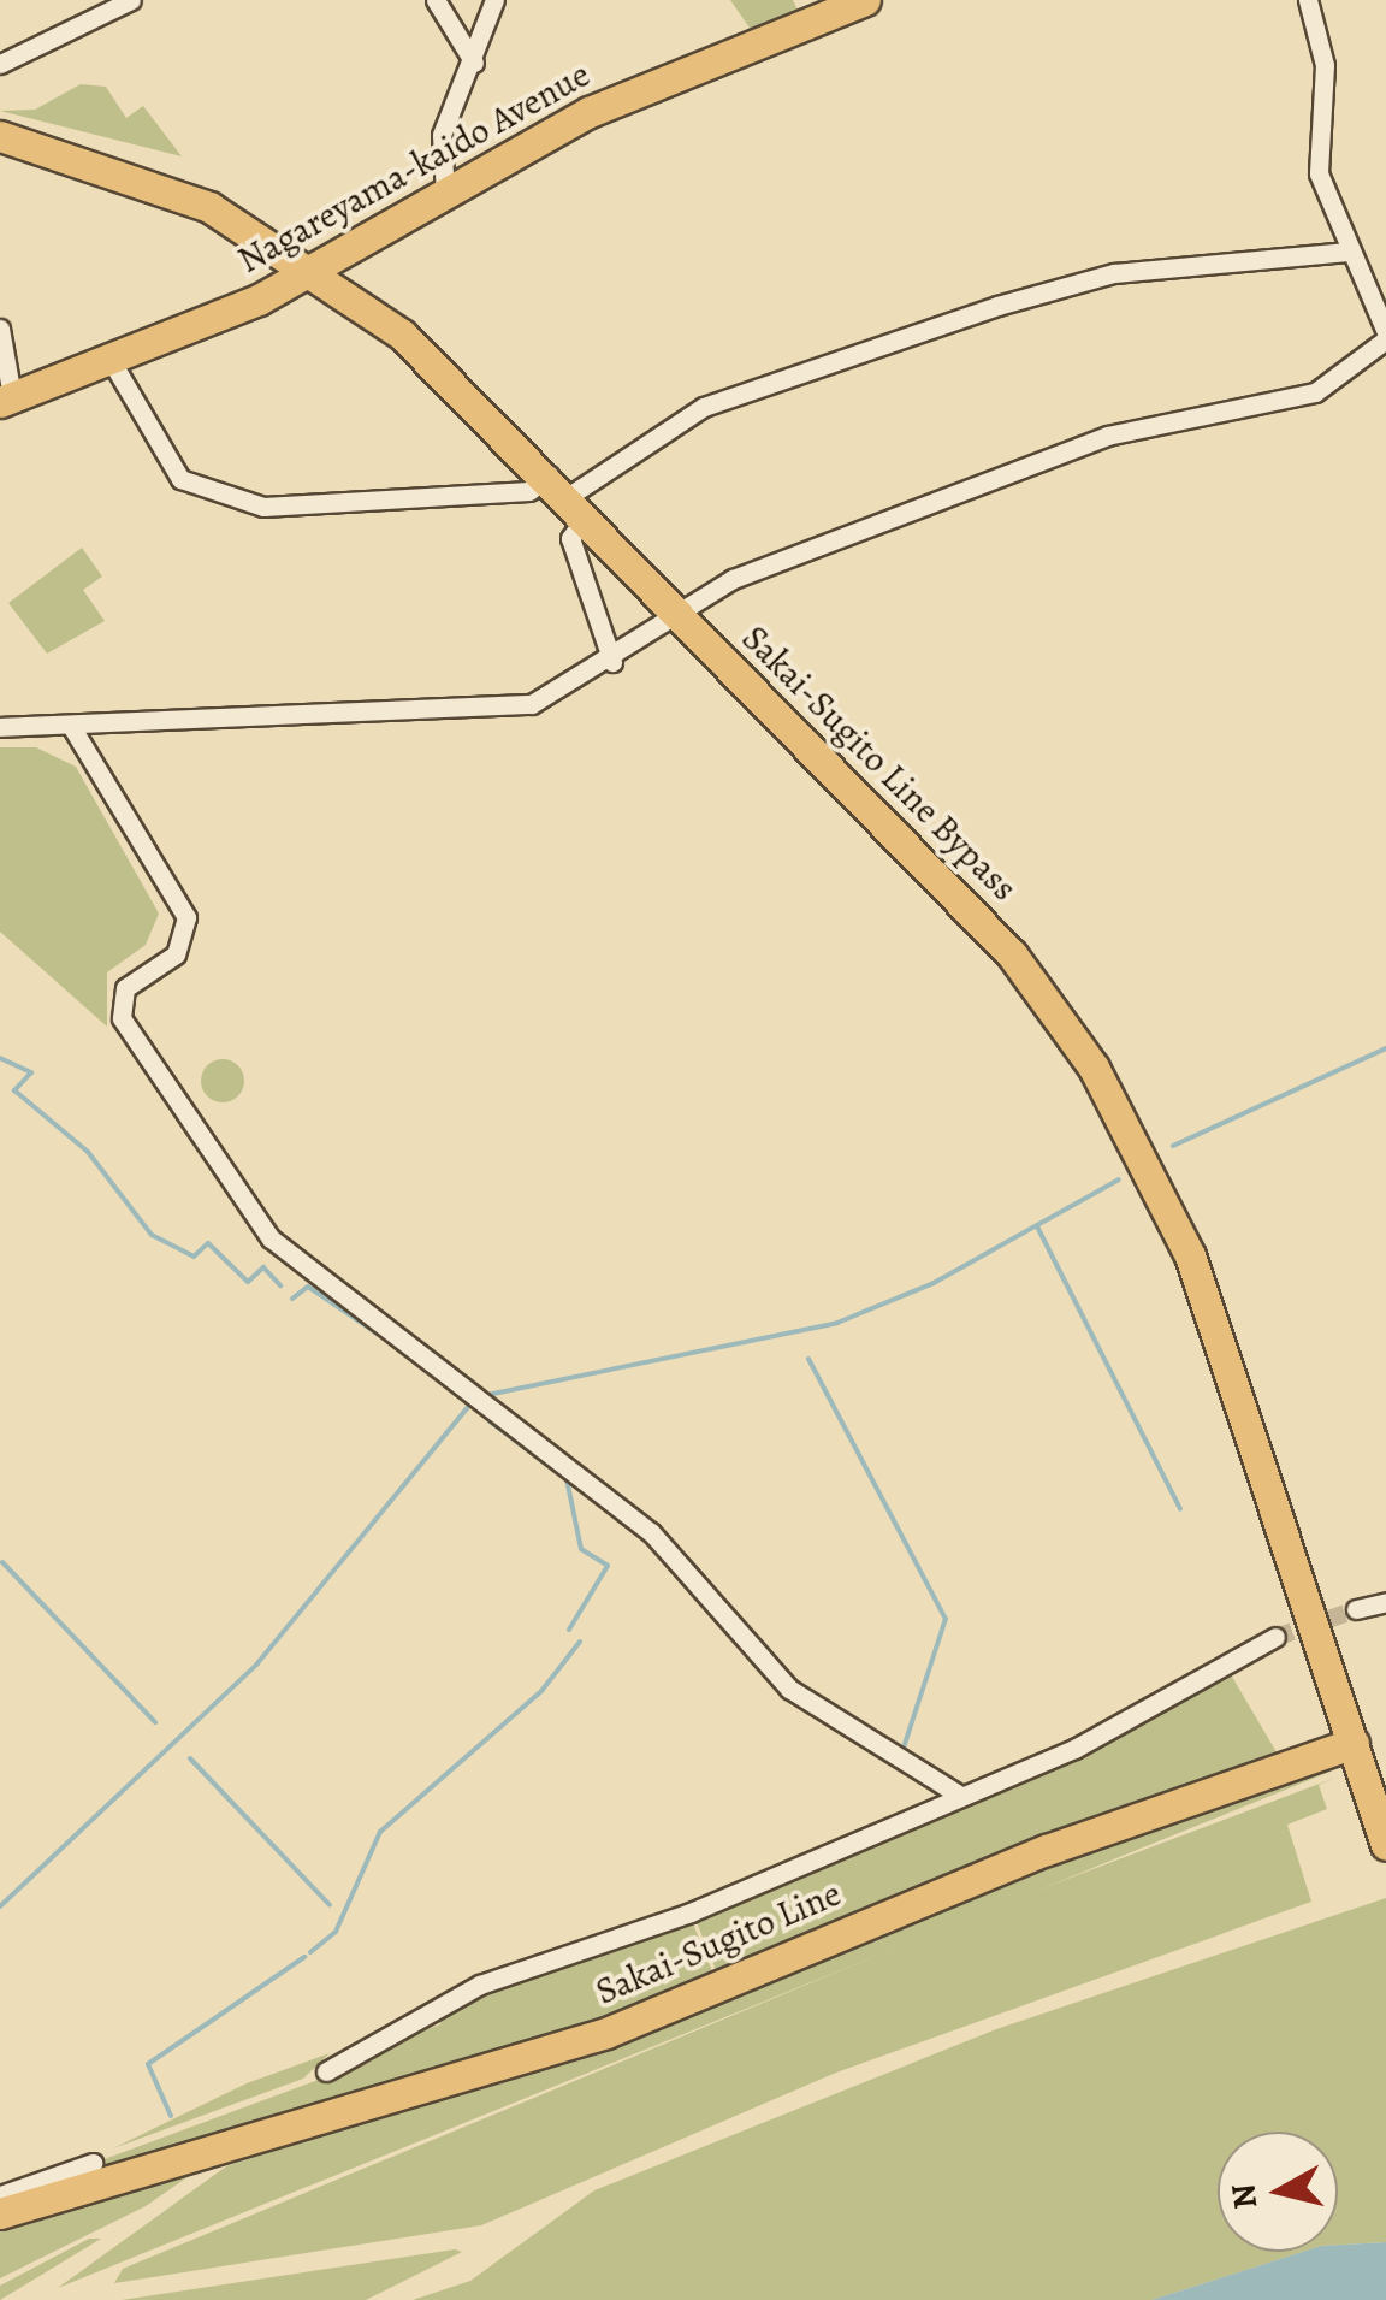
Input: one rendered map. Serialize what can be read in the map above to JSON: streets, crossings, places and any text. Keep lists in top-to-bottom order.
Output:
{
  "streets": {
    "main road": ["Nagareyama-kaido Avenue", "Sakai-Sugito Line Bypass", "Sakai-Sugito Line"]
  },
  "crossings": [
    ["Nagareyama-kaido Avenue", "Sakai-Sugito Line Bypass"],
    ["Sakai-Sugito Line Bypass", "Sakai-Sugito Line"]
  ],
  "north": "left"
}
